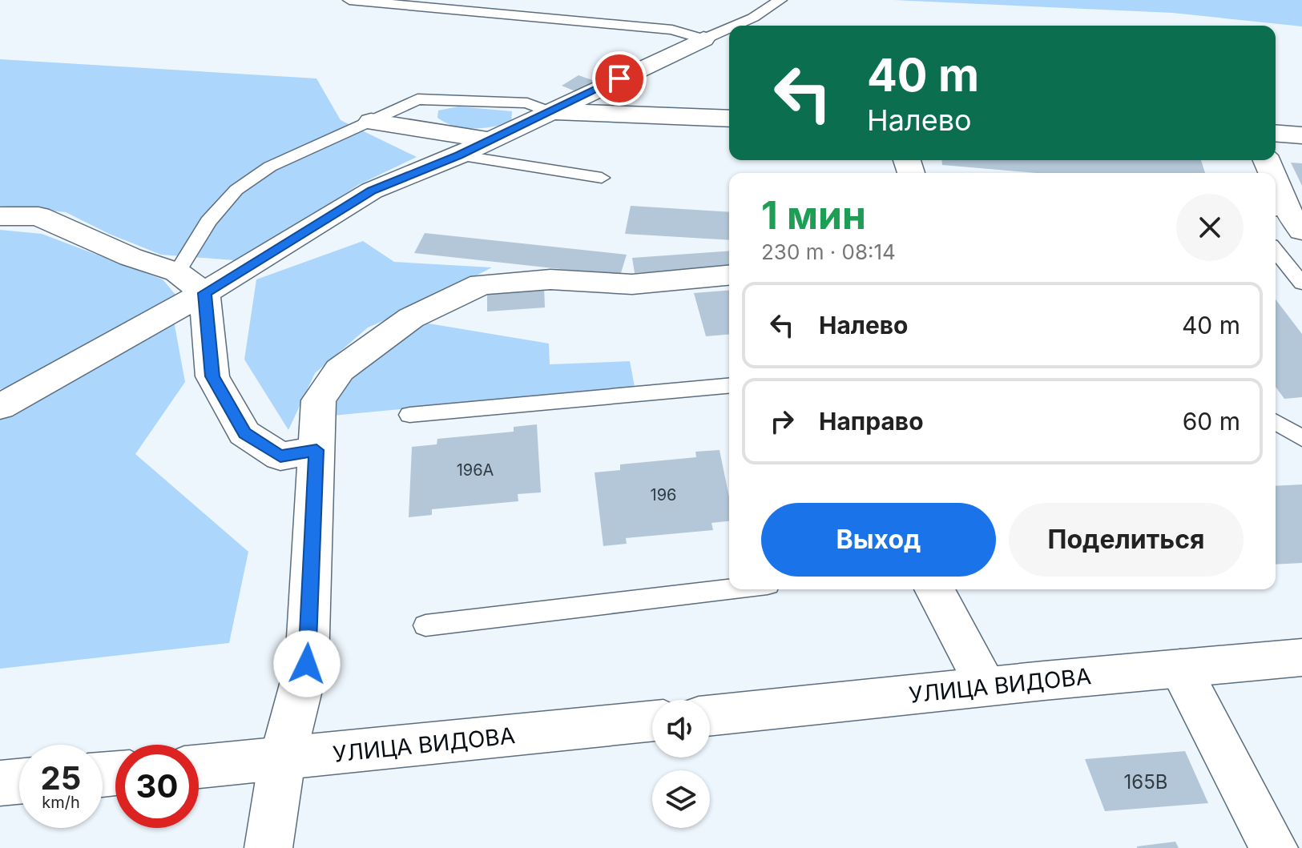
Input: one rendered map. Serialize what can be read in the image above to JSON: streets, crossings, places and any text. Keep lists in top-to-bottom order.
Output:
{
  "streets": {
    "street": ["УЛИЦА ВИДОВА"]
  },
  "house_numbers": ["196А", "196", "165В"],
  "page": {
    "turn": ["40 m", "Налево"],
    "heading": ["1 мин", "230 m · 08:14"],
    "list": [
      {
        "name": "Налево",
        "value": "40 m"
      },
      {
        "name": "Направо",
        "value": "60 m"
      }
    ],
    "buttons": ["Выход", "Поделиться"],
    "speed": "25 km/h",
    "limit": "30"
  }
}
